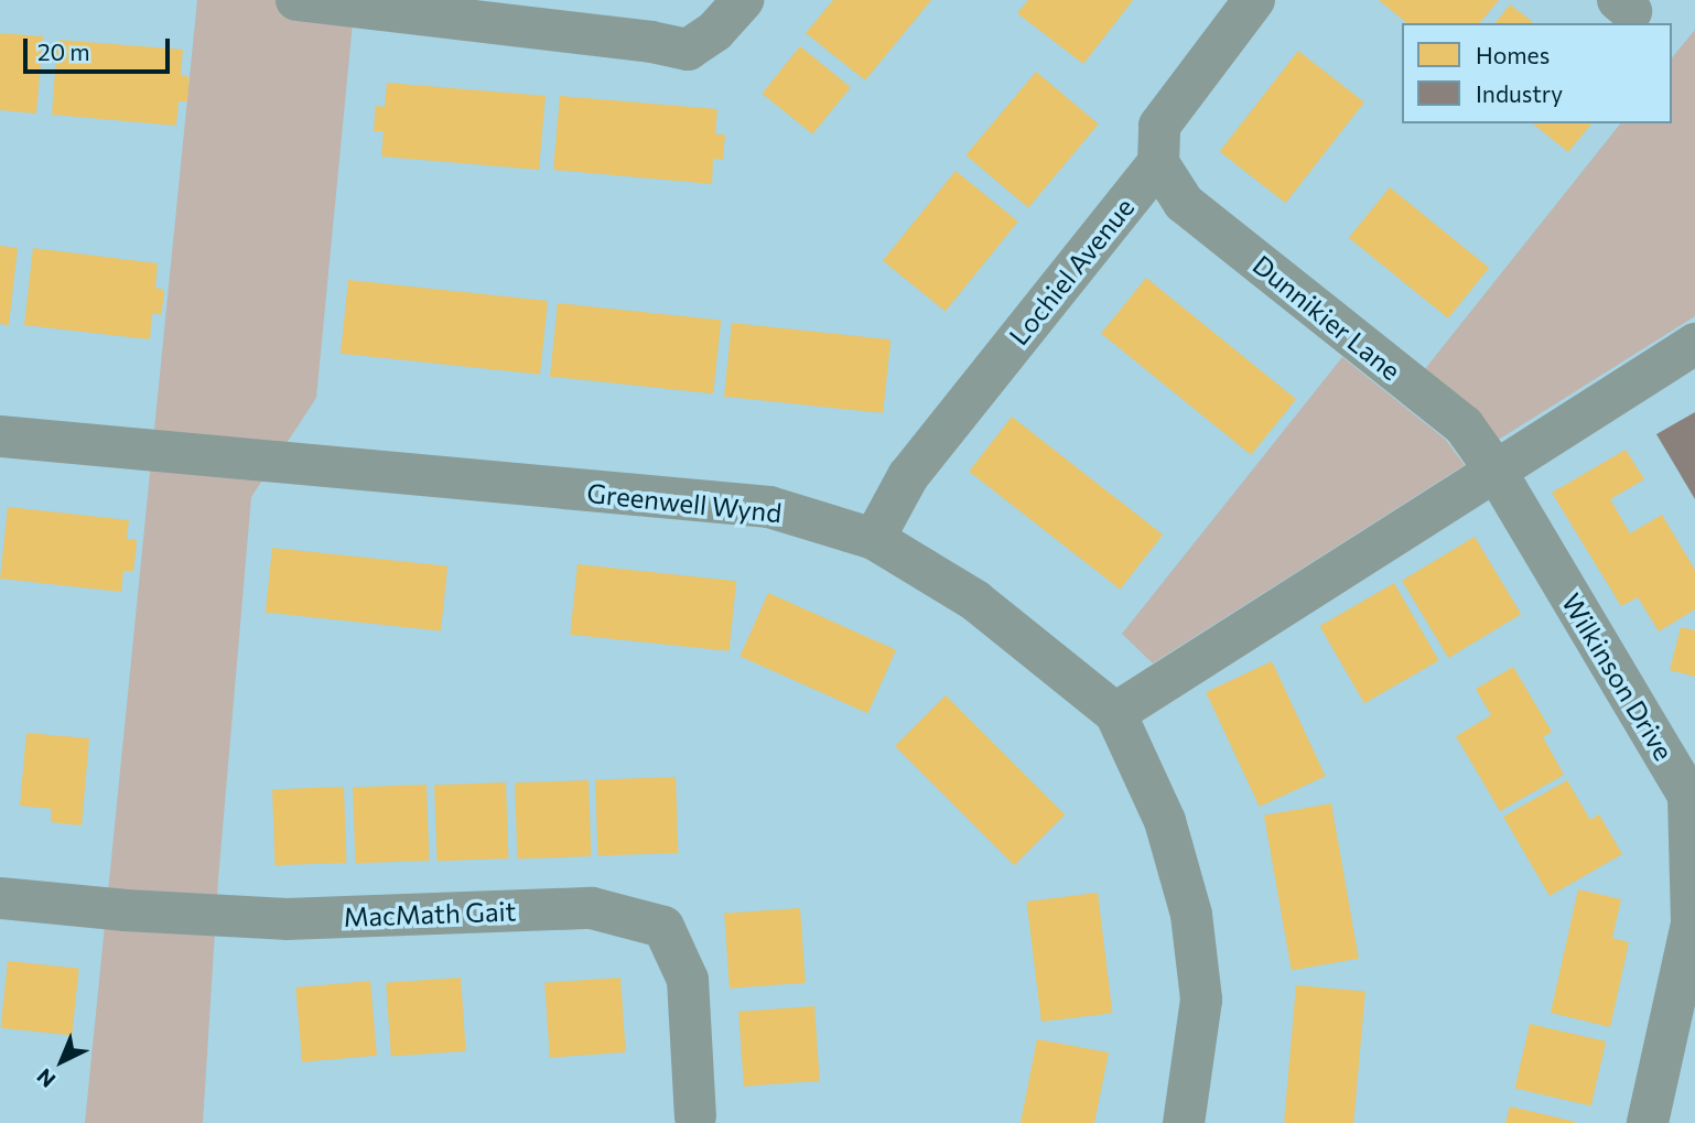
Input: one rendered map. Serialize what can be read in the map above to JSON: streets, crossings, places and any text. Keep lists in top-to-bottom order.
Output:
{
  "streets": {
    "street": [
      "Lochiel Avenue",
      "Dunnikier Lane",
      "Greenwell Wynd",
      "Wilkinson Drive",
      "MacMath Gait"
    ]
  },
  "crossings": [
    ["Lochiel Avenue", "Dunnikier Lane"],
    ["Lochiel Avenue", "Greenwell Wynd"],
    ["Dunnikier Lane", "Wilkinson Drive"]
  ],
  "legend": ["Homes", "Industry"],
  "scale_bar": "20 m",
  "north": "bottom left"
}
